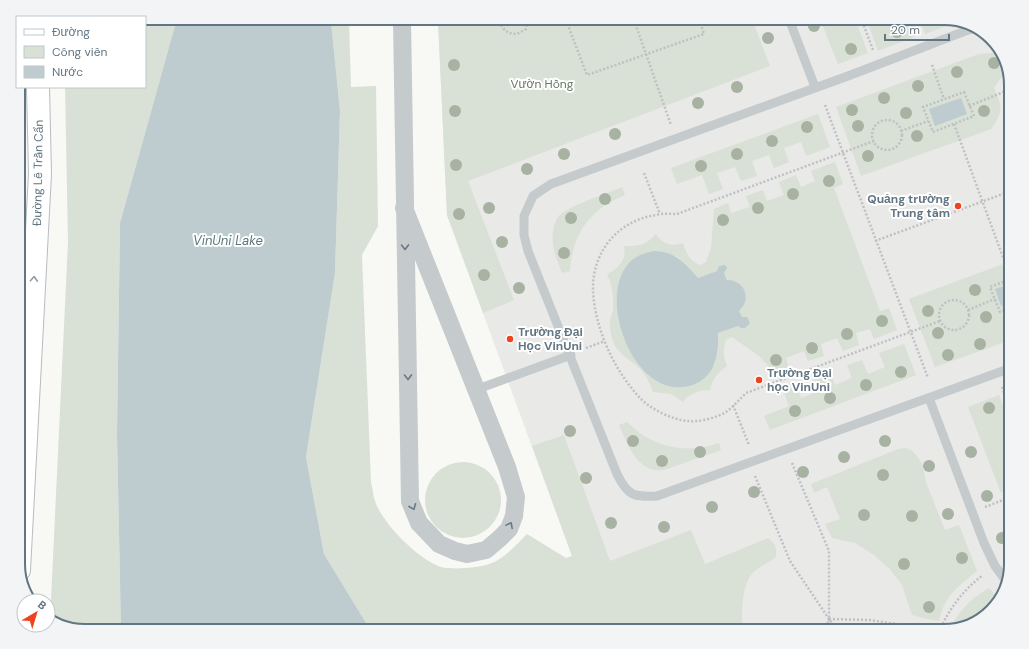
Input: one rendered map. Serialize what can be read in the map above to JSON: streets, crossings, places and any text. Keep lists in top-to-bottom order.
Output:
{
  "streets": {
    "main road": ["Đường Lê Trần Cẩn"]
  },
  "one_way": ["Đường Lê Trần Cẩn"],
  "water": ["VinUni Lake"],
  "parks": ["Vườn Hồng"],
  "places": ["Quảng trường Trung tâm", "Trường Đại Học VinUni", "Trường Đại học VinUni"],
  "legend": ["Đường", "Công viên", "Nước"],
  "scale_bar": "20 m",
  "north": "top right"
}
